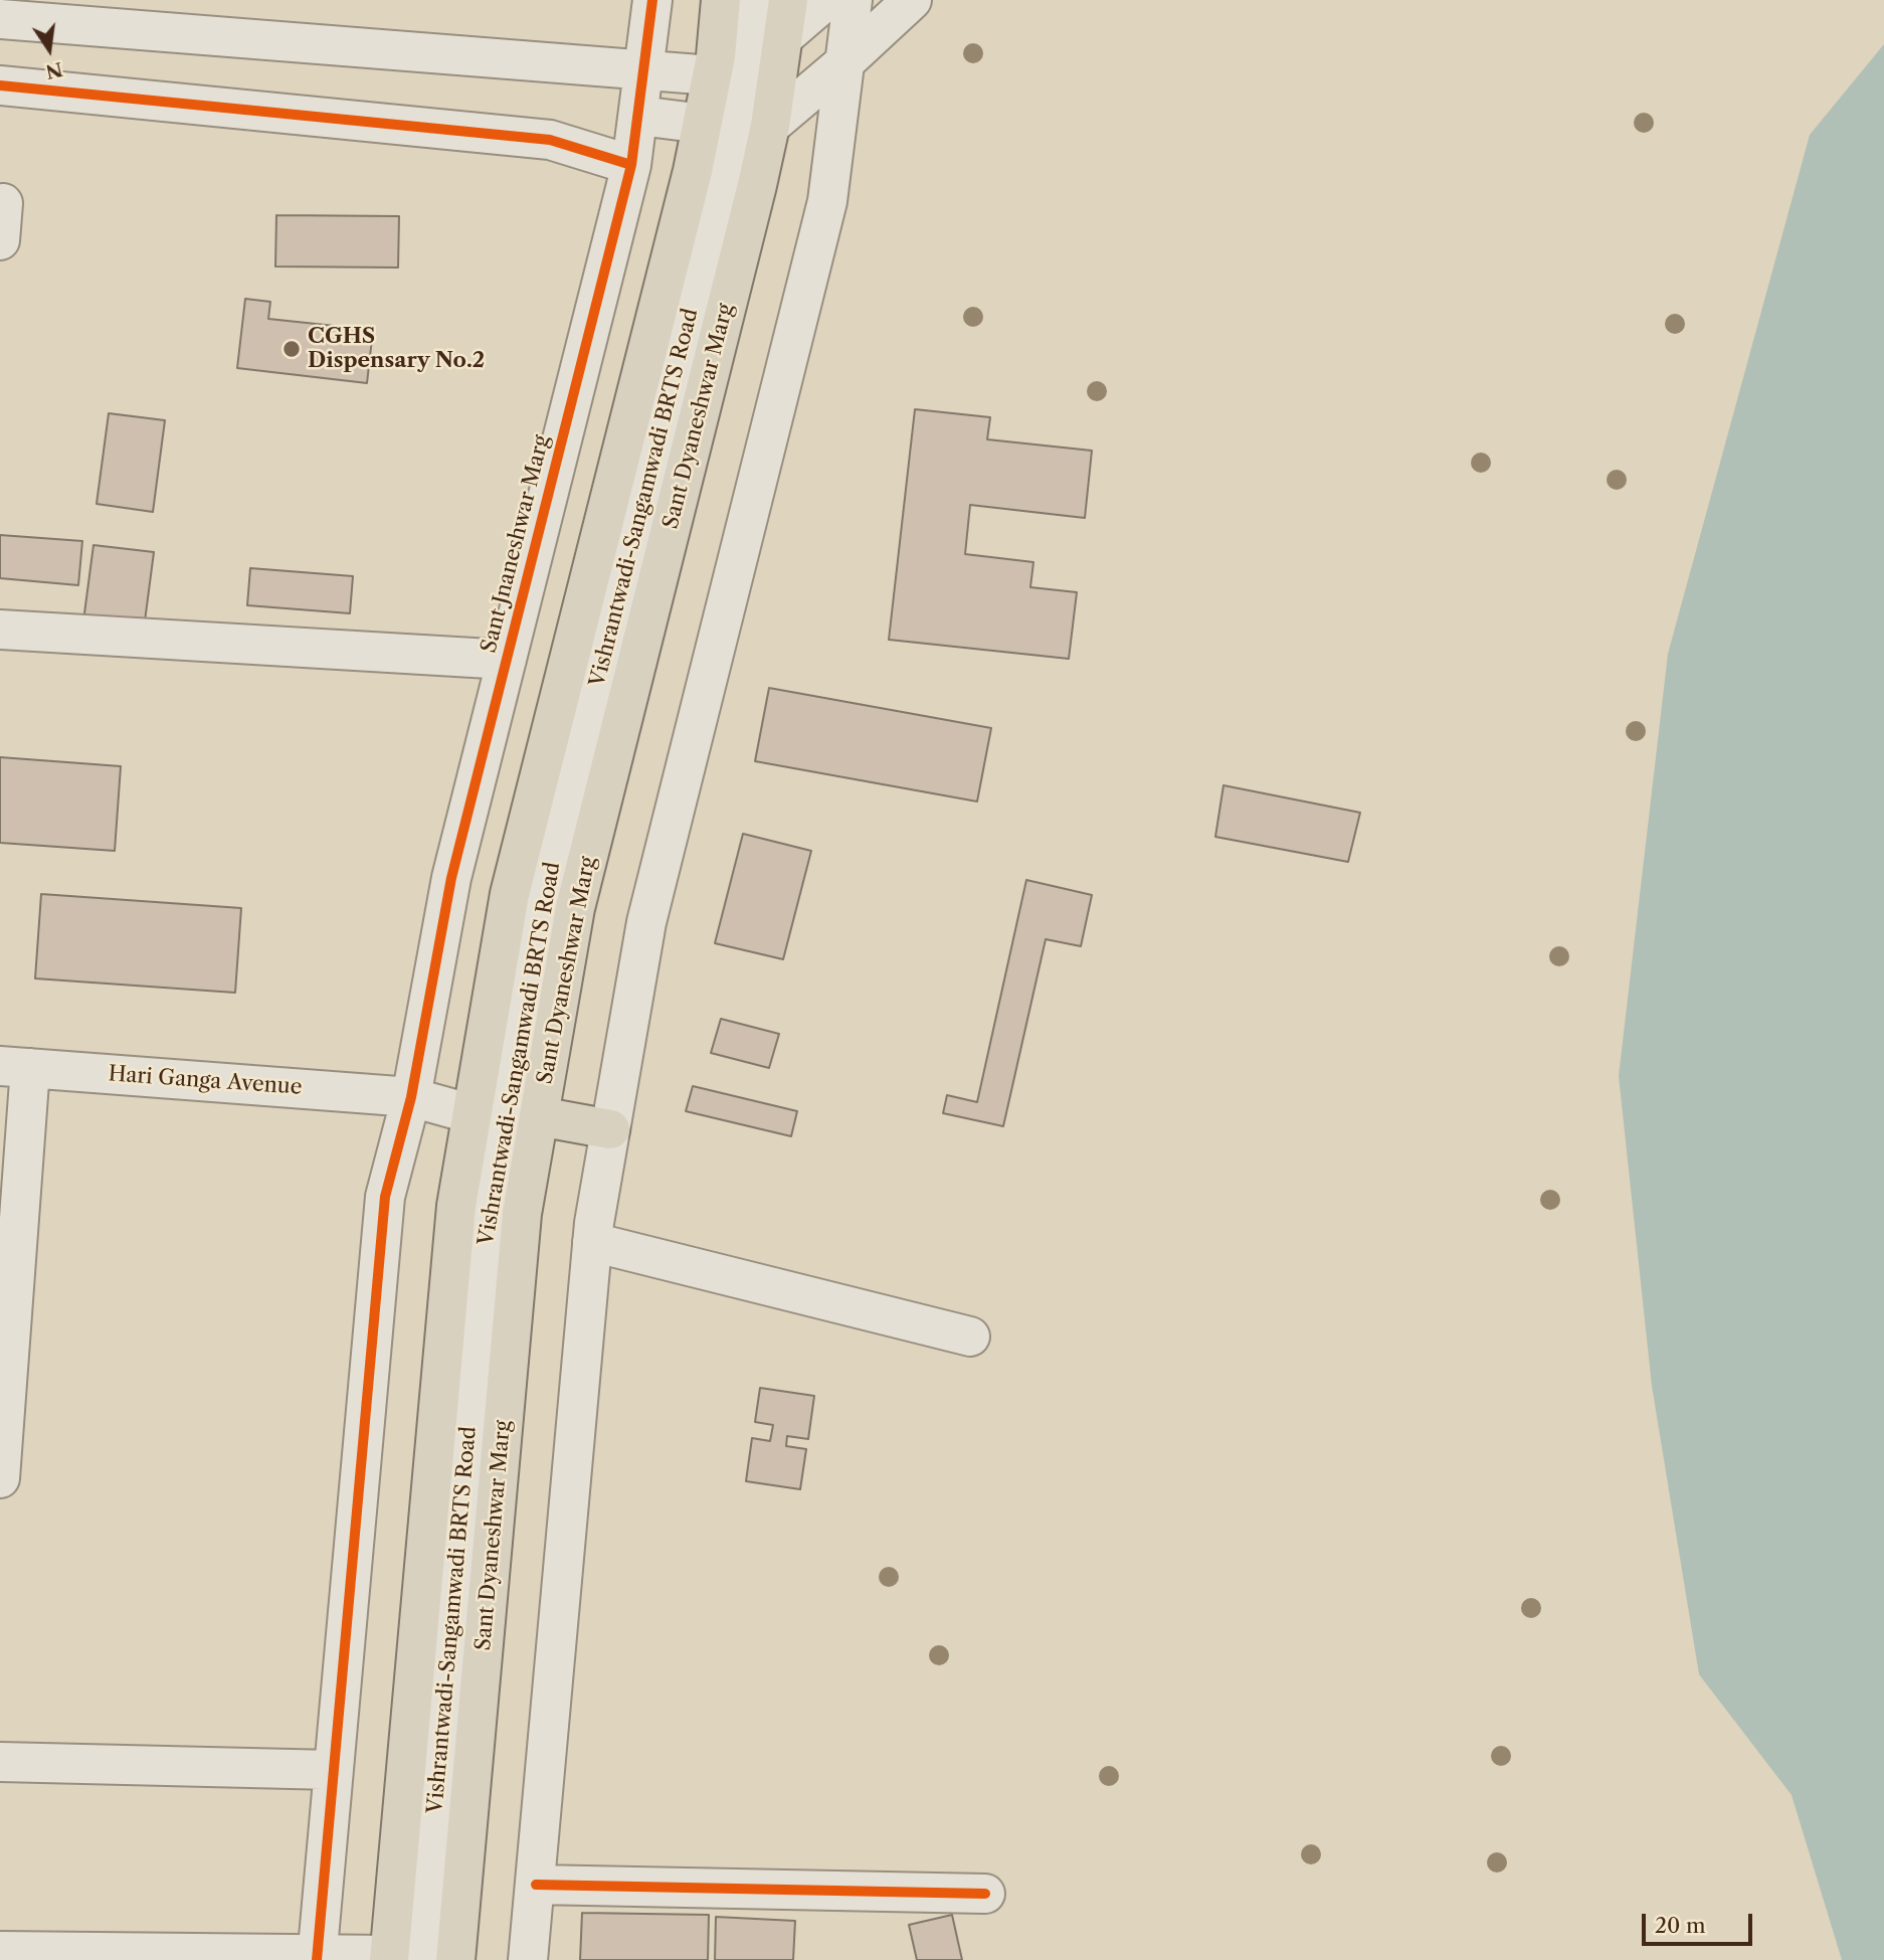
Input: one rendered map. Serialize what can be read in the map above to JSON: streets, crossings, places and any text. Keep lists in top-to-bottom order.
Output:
{
  "streets": {
    "main road": ["Sant Dyaneshwar Marg"],
    "street": ["Vishrantwadi-Sangamwadi BRTS Road", "Sant Jnaneshwar Marg", "Hari Ganga Avenue"]
  },
  "crossings": [
    ["Sant Dyaneshwar Marg", "Vishrantwadi-Sangamwadi BRTS Road"],
    ["Sant Dyaneshwar Marg", "Hari Ganga Avenue"],
    ["Sant Jnaneshwar Marg", "Hari Ganga Avenue"]
  ],
  "places": ["CGHS Dispensary No.2"],
  "scale_bar": "20 m",
  "north": "bottom"
}
